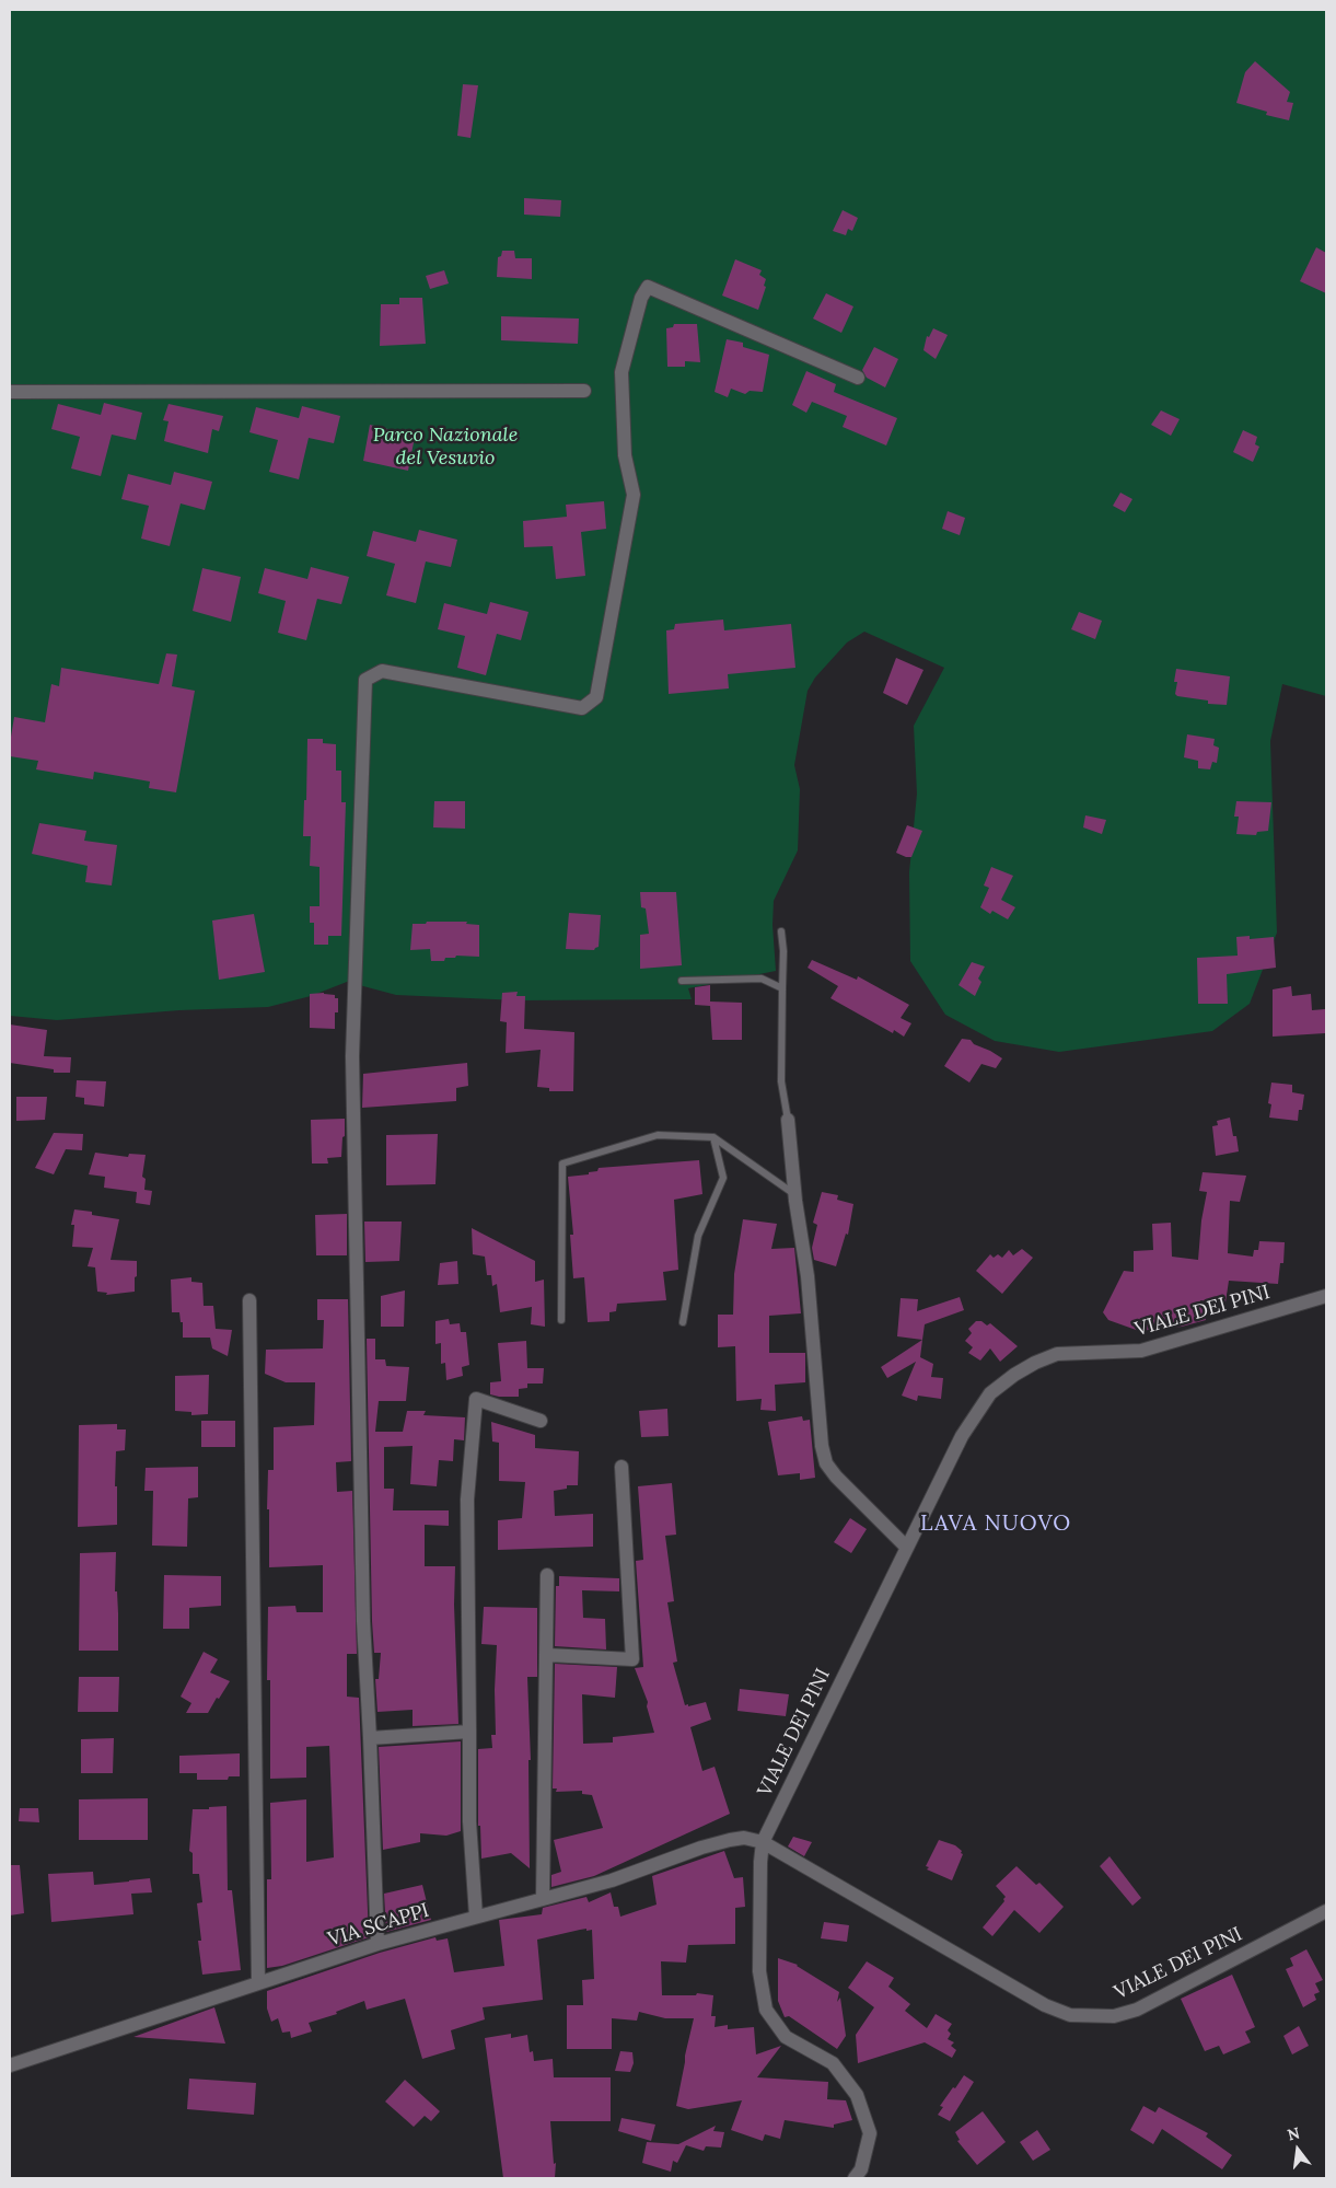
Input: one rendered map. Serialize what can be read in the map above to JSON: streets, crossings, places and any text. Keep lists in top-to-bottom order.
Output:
{
  "streets": {
    "street": ["VIALE DEI PINI", "VIA SCAPPI"]
  },
  "crossings": [
    ["VIALE DEI PINI", "VIA SCAPPI"]
  ],
  "districts": ["LAVA NUOVO"],
  "parks": ["Parco Nazionale del Vesuvio"],
  "north": "top"
}
